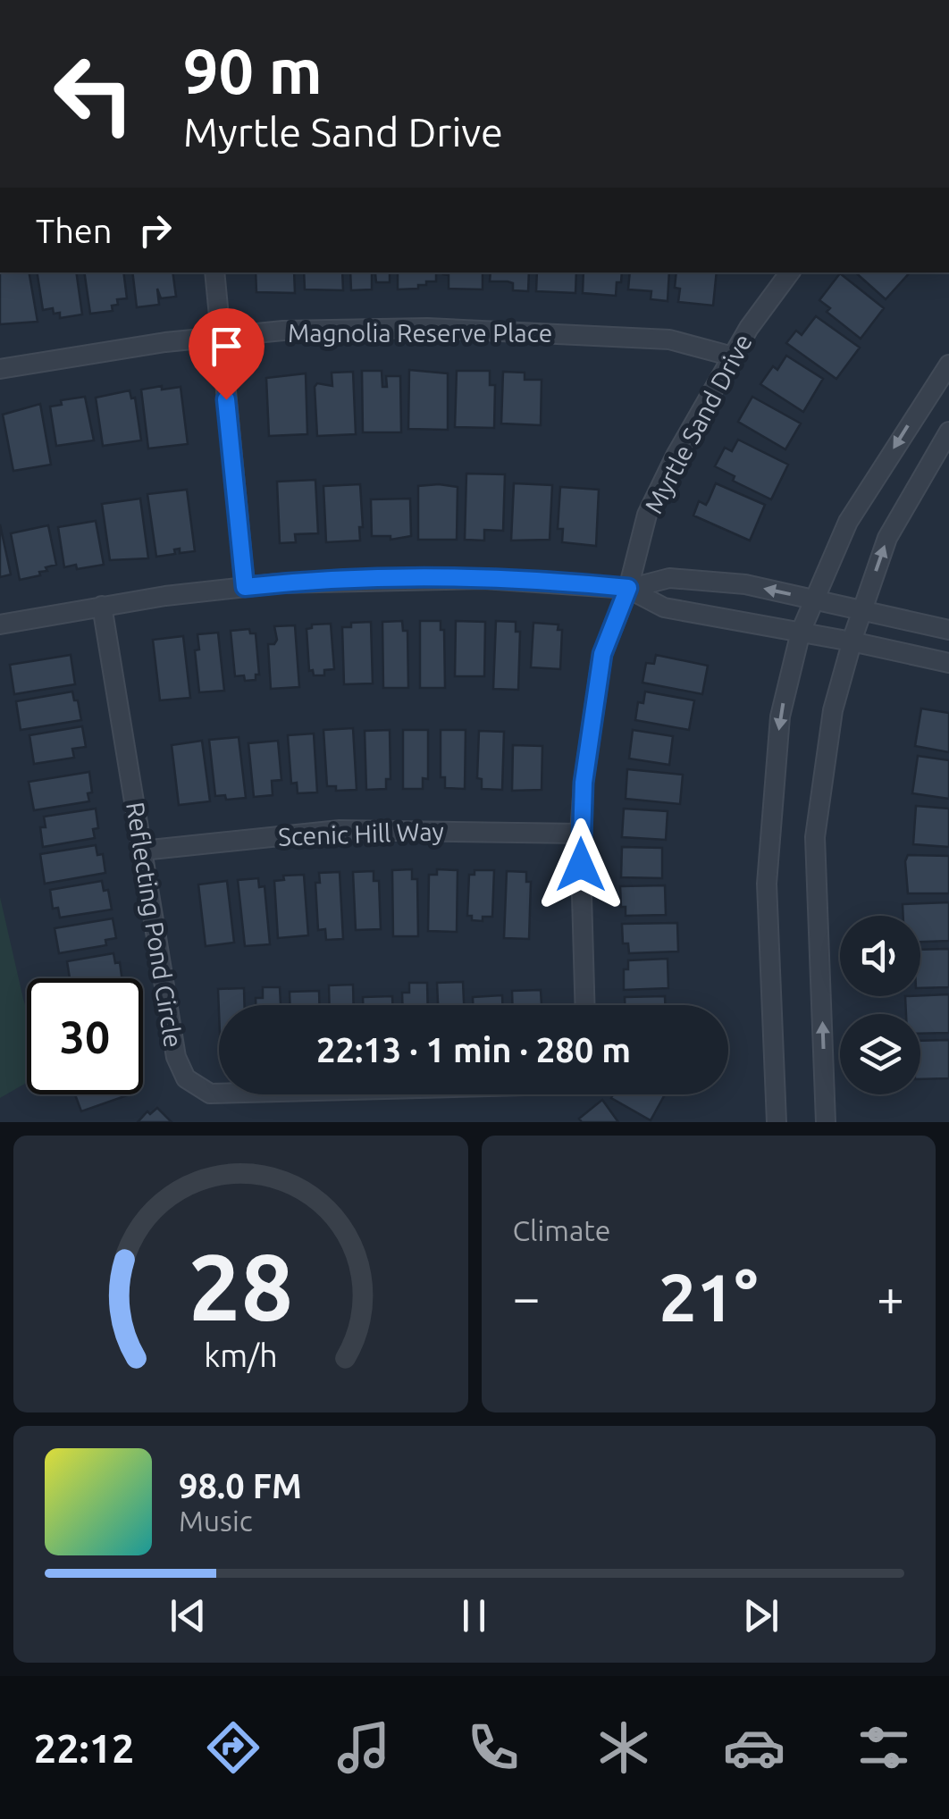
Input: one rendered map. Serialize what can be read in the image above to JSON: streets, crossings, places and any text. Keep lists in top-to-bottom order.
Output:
{
  "streets": {
    "street": [
      "Magnolia Reserve Place",
      "Myrtle Sand Drive",
      "Scenic Hill Way",
      "Reflecting Pond Circle"
    ]
  },
  "crossings": [
    ["Magnolia Reserve Place", "Myrtle Sand Drive"],
    ["Scenic Hill Way", "Reflecting Pond Circle"]
  ],
  "page": {
    "turn": ["90 m", "Myrtle Sand Drive"],
    "then": "Then",
    "limit": "30",
    "trip": "22:13 · 1 min · 280 m",
    "tile": "Climate",
    "heat": ["−", "21°", "+"],
    "song": ["98.0 FM", "Music"],
    "tabs": "22:12",
    "gauge": ["28", "km/h"]
  }
}
